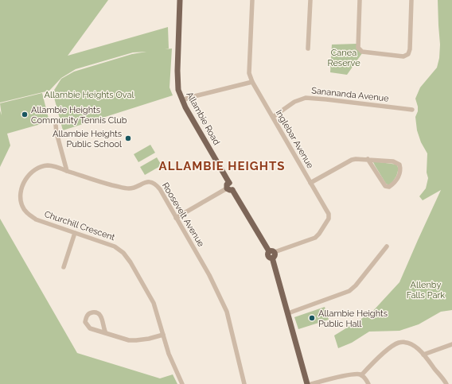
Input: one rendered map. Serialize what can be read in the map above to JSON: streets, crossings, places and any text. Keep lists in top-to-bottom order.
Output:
{
  "streets": {
    "main road": ["Allambie Road"],
    "street": [
      "Sanananda Avenue",
      "Inglebar Avenue",
      "Roosevelt Avenue",
      "Churchill Crescent"
    ]
  },
  "crossings": [
    ["Sanananda Avenue", "Inglebar Avenue"],
    ["Allambie Road", "Inglebar Avenue"],
    ["Roosevelt Avenue", "Churchill Crescent"]
  ],
  "districts": ["ALLAMBIE HEIGHTS"],
  "parks": ["Canea Reserve", "Allambie Heights Oval", "Allenby Falls Park"],
  "places": ["Allambie Heights Community Tennis Club", "Allambie Heights Public School", "Allambie Heights Public Hall"]
}
